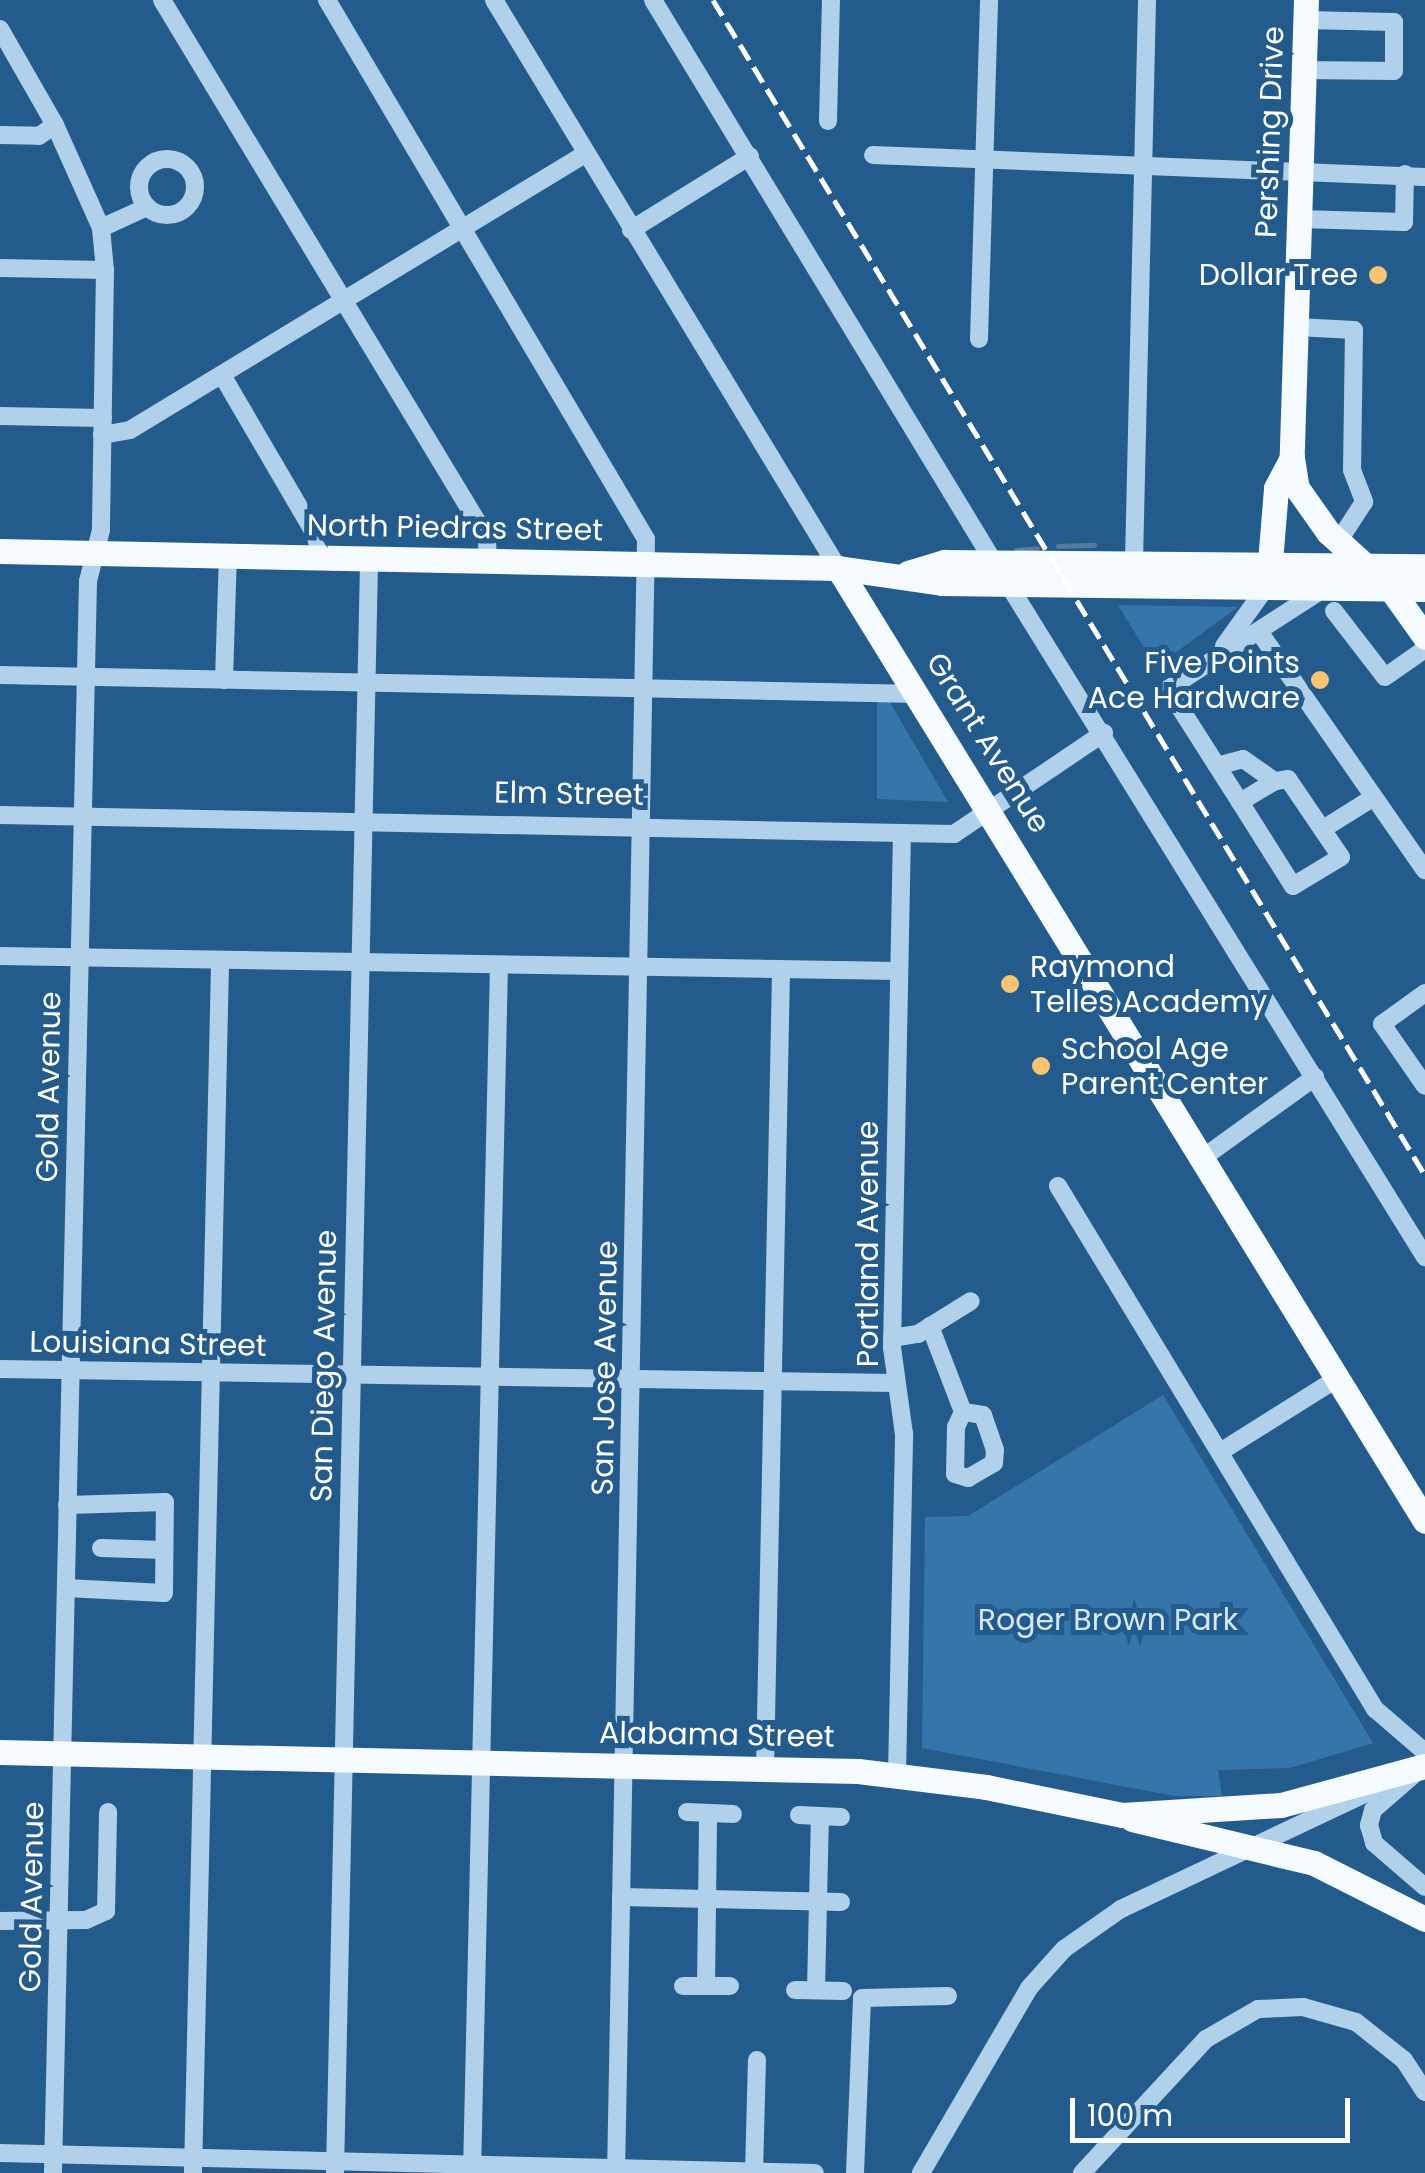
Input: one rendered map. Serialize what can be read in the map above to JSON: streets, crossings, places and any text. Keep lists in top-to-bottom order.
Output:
{
  "streets": {
    "main road": [
      "Pershing Drive",
      "North Piedras Street",
      "Grant Avenue",
      "Alabama Street"
    ],
    "street": [
      "Elm Street",
      "Gold Avenue",
      "Portland Avenue",
      "Louisiana Street",
      "San Diego Avenue",
      "San Jose Avenue"
    ]
  },
  "crossings": [
    ["Pershing Drive", "North Piedras Street"],
    ["North Piedras Street", "Grant Avenue"],
    ["North Piedras Street", "Gold Avenue"],
    ["North Piedras Street", "San Diego Avenue"],
    ["North Piedras Street", "San Jose Avenue"],
    ["Grant Avenue", "Elm Street"],
    ["Elm Street", "Gold Avenue"],
    ["Elm Street", "Portland Avenue"],
    ["Elm Street", "San Diego Avenue"],
    ["Elm Street", "San Jose Avenue"],
    ["Gold Avenue", "Louisiana Street"],
    ["Gold Avenue", "Alabama Street"],
    ["Portland Avenue", "Louisiana Street"],
    ["Portland Avenue", "Alabama Street"],
    ["Louisiana Street", "San Diego Avenue"],
    ["Louisiana Street", "San Jose Avenue"],
    ["San Diego Avenue", "Alabama Street"],
    ["San Jose Avenue", "Alabama Street"]
  ],
  "parks": ["Roger Brown Park"],
  "places": [
    "Dollar Tree",
    "Five Points Ace Hardware",
    "Raymond Telles Academy",
    "School Age Parent Center"
  ],
  "scale_bar": "100 m"
}
